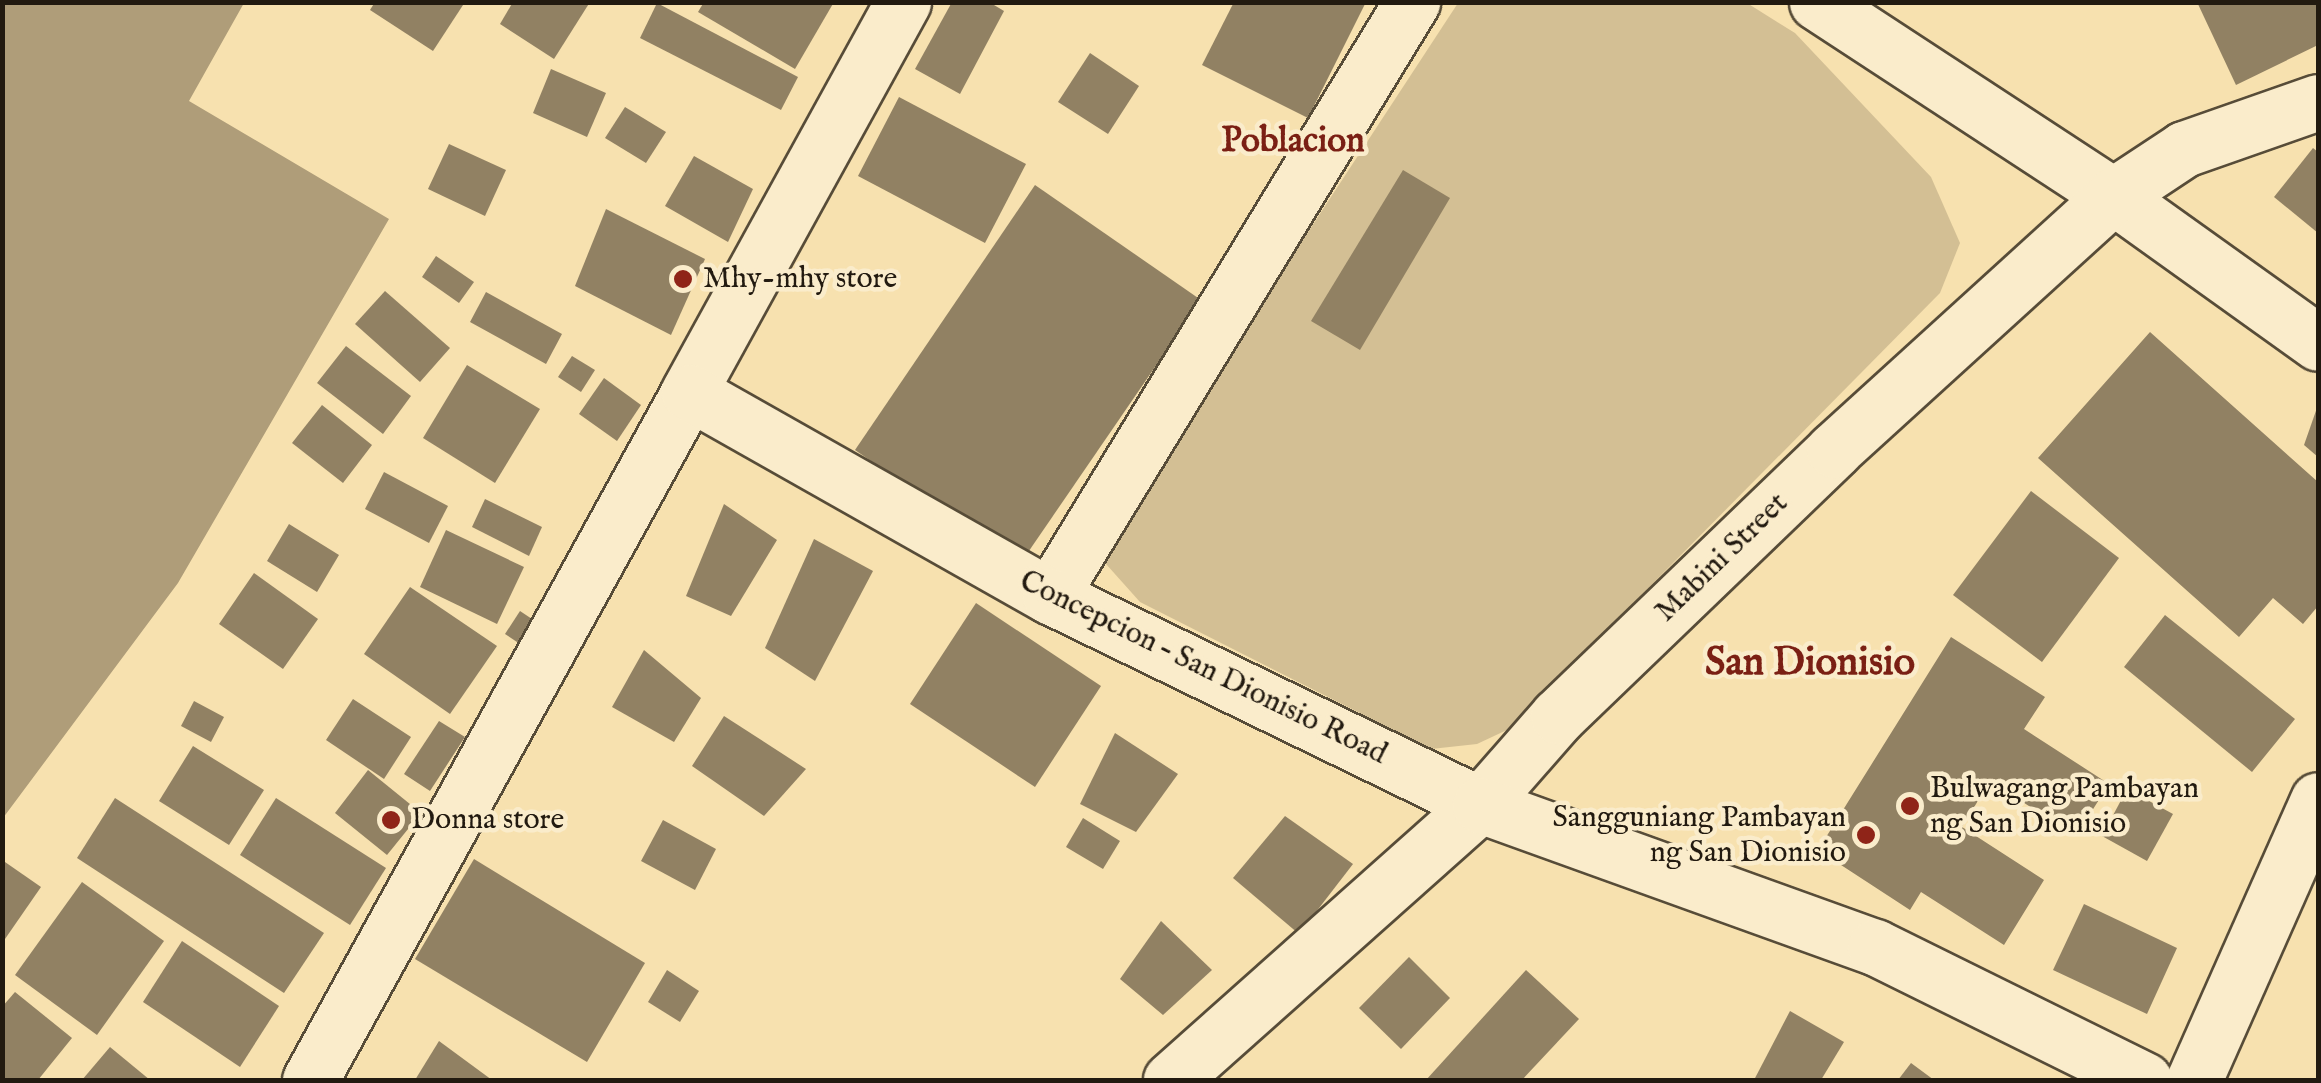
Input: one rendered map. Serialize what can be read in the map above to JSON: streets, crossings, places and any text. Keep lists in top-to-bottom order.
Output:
{
  "streets": {
    "street": ["Mabini Street", "Concepcion – San Dionisio Road"]
  },
  "crossings": [
    ["Mabini Street", "Concepcion – San Dionisio Road"]
  ],
  "districts": ["Poblacion", "San Dionisio"],
  "places": [
    "Mhy-mhy store",
    "Bulwagang Pambayan ng San Dionisio",
    "Donna store",
    "Sangguniang Pambayan ng San Dionisio"
  ]
}
